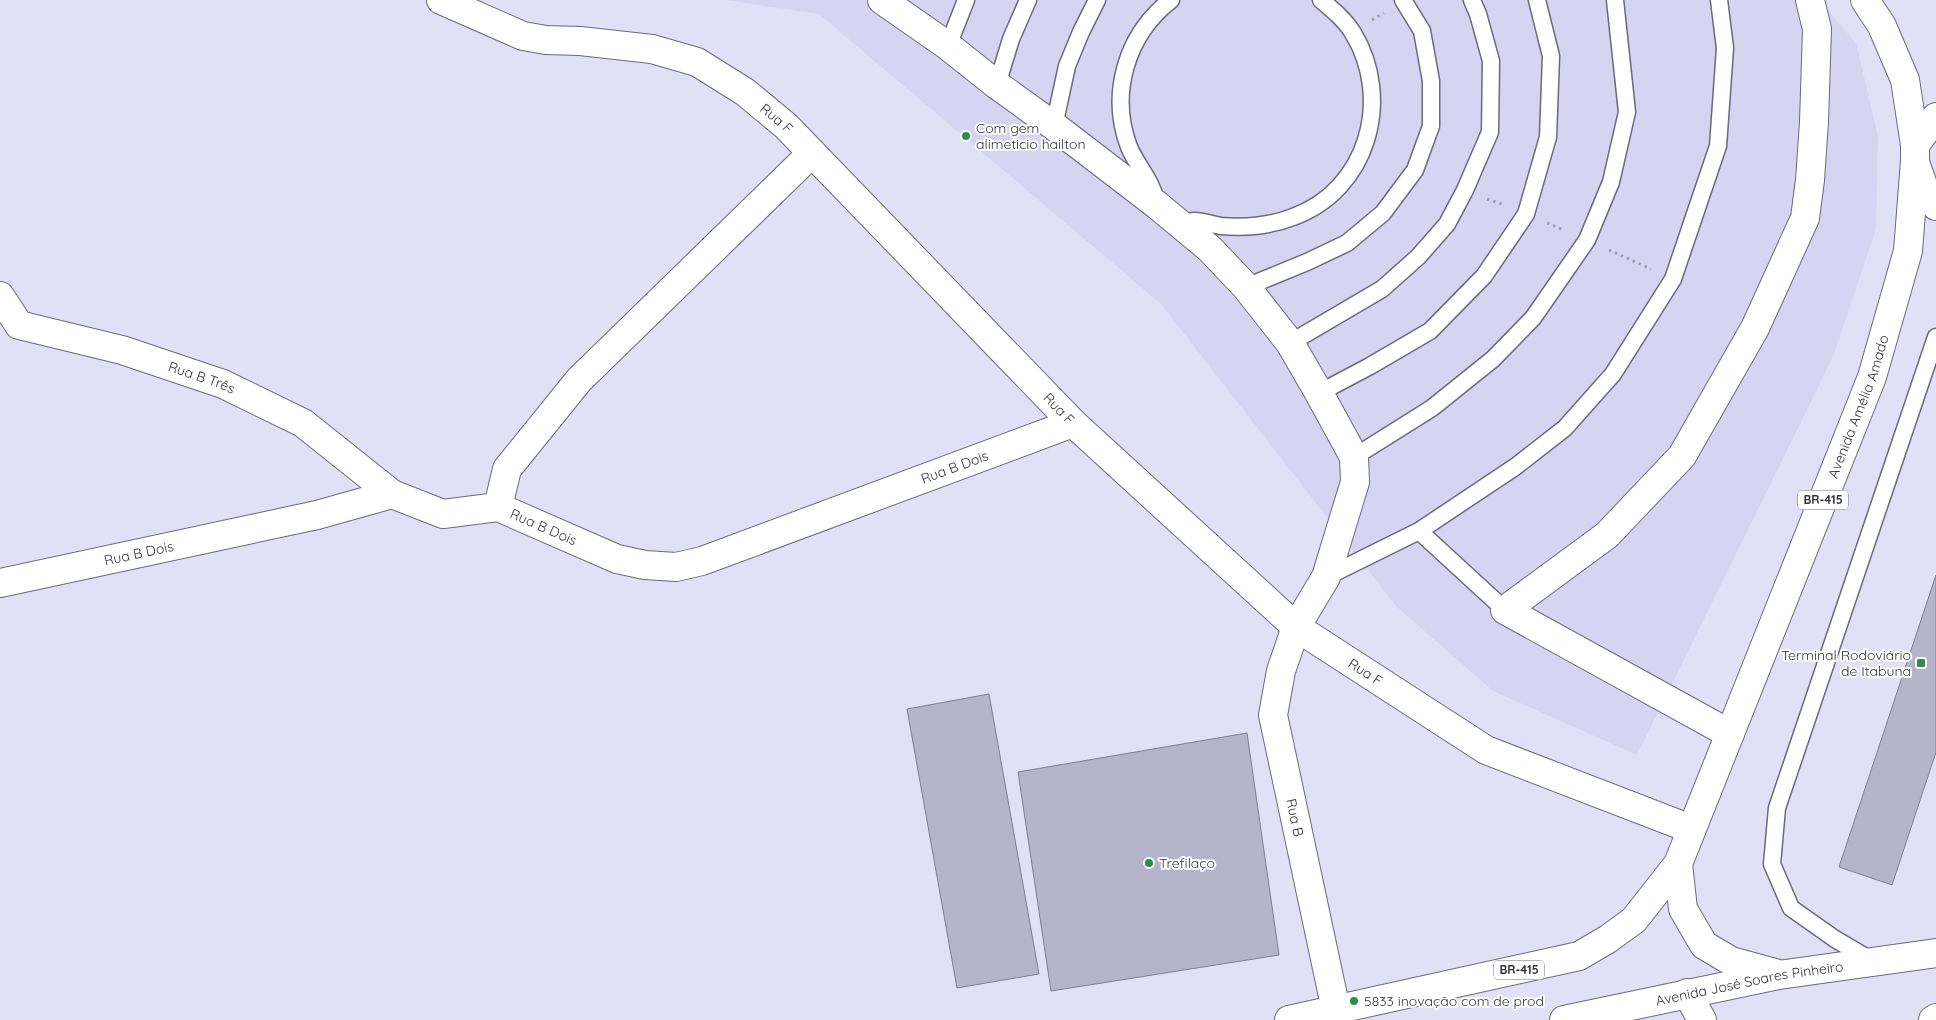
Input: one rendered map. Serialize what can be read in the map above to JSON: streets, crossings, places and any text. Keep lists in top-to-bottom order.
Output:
{
  "streets": {
    "street": [
      "Rua F",
      "Rua B Três",
      "Avenida Amélia Amado",
      "Rua B Dois",
      "BR-415",
      "Rua B",
      "Avenida José Soares Pinheiro"
    ]
  },
  "crossings": [
    ["Rua F", "Avenida Amélia Amado"],
    ["Rua F", "Rua B Dois"],
    ["Rua F", "BR-415"],
    ["Rua F", "Rua B"],
    ["Rua B Três", "Rua B Dois"],
    ["Avenida Amélia Amado", "BR-415"],
    ["BR-415", "Rua B"]
  ],
  "places": {
    "other": ["Com gem alimeticio hailton", "Trefilaço", "5833 inovação com de prod"],
    "transit": ["Terminal Rodoviário de Itabuna"]
  }
}
